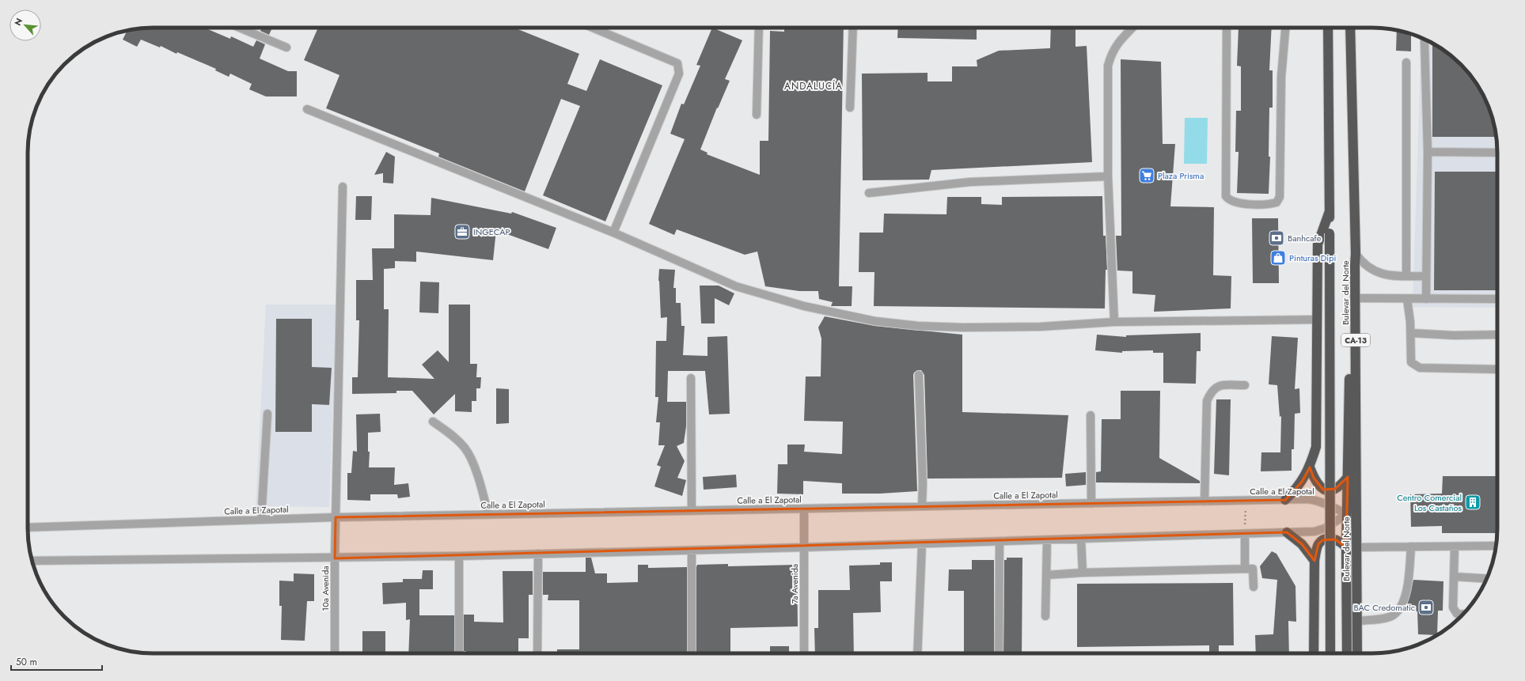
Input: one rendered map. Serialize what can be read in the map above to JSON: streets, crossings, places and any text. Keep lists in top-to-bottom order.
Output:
{
  "streets": {
    "highway": ["Bulevar del Norte", "CA-13"],
    "street": ["Calle a El Zapotal", "7a Avenida", "10a Avenida"]
  },
  "crossings": [
    ["Calle a El Zapotal", "7a Avenida"],
    ["Calle a El Zapotal", "10a Avenida"]
  ],
  "districts": ["ANDALUCÍA"],
  "places": {
    "supermarket": ["Plaza Prisma"],
    "office": ["INGECAP"],
    "bank": ["Banhcafe", "BAC Credomatic"],
    "shop": ["Pinturas Dipi"],
    "building": ["Centro Comercial Los Castaños"]
  },
  "scale_bar": "50 m",
  "north": "top left"
}
